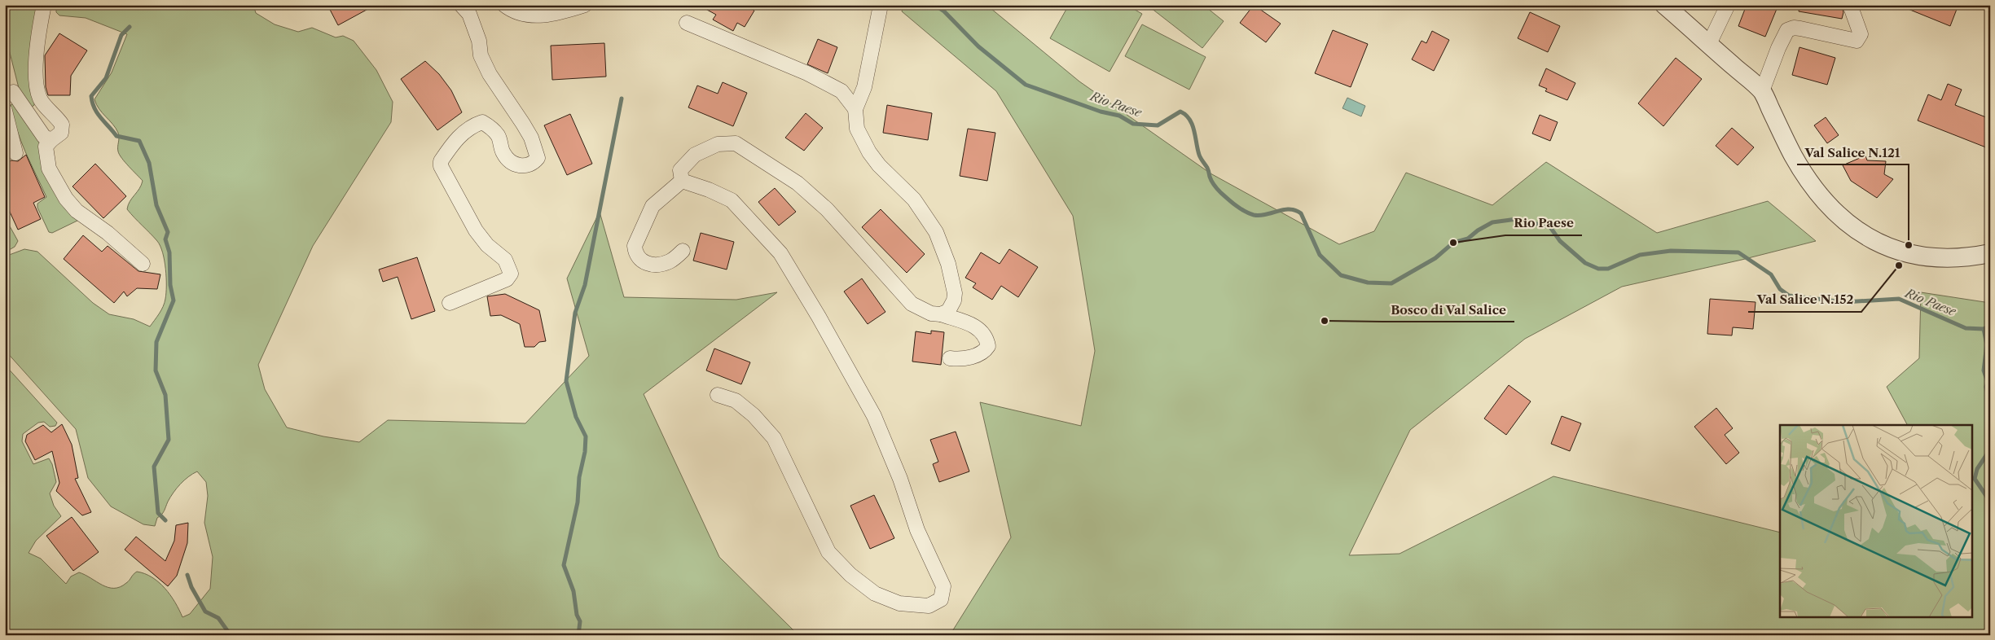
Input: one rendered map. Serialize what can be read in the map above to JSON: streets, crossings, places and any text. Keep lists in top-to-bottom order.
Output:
{
  "water": ["Rio Paese"],
  "places": [
    "Rio Paese",
    "Val Salice N.121",
    "Val Salice N.152",
    "Bosco di Val Salice"
  ]
}
